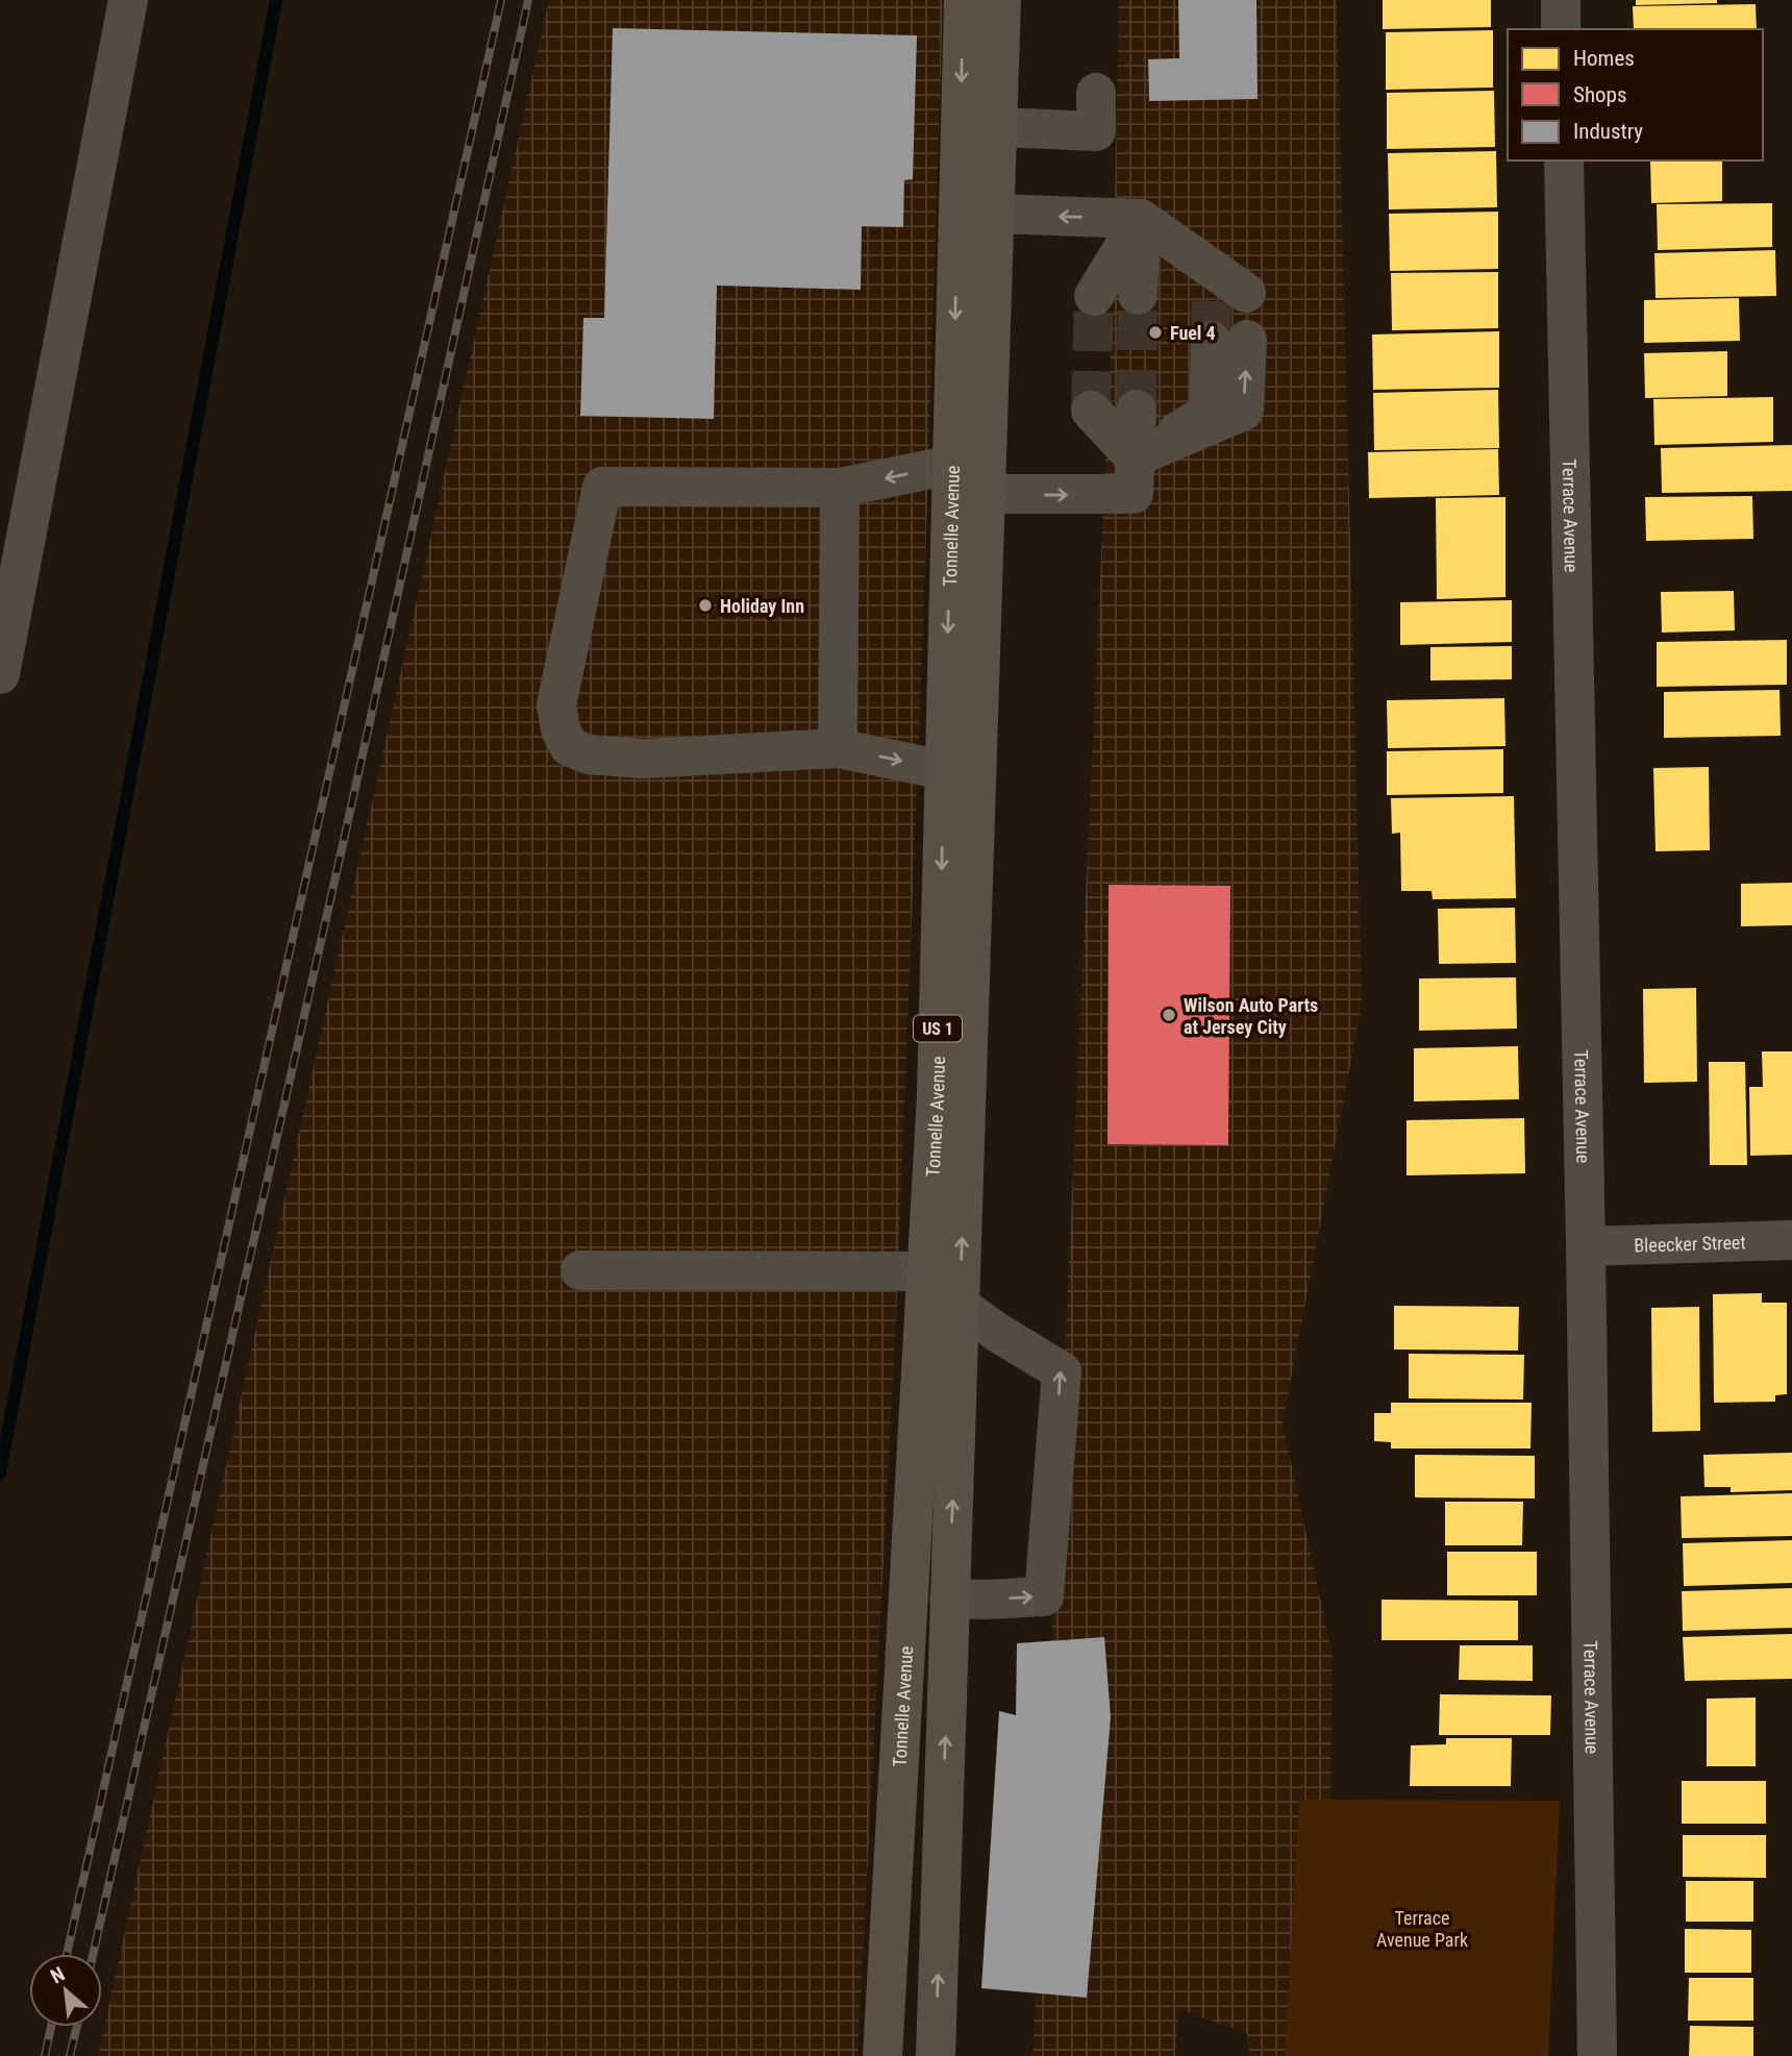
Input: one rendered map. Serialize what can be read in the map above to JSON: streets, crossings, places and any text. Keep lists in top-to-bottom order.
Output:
{
  "streets": {
    "highway": ["Tonnelle Avenue", "US 1"],
    "street": ["Terrace Avenue", "Bleecker Street"]
  },
  "crossings": [
    ["Terrace Avenue", "Bleecker Street"]
  ],
  "parks": ["Terrace Avenue Park"],
  "places": ["Fuel 4", "Holiday Inn", "Wilson Auto Parts at Jersey City"],
  "legend": ["Homes", "Shops", "Industry"],
  "north": "top left"
}
